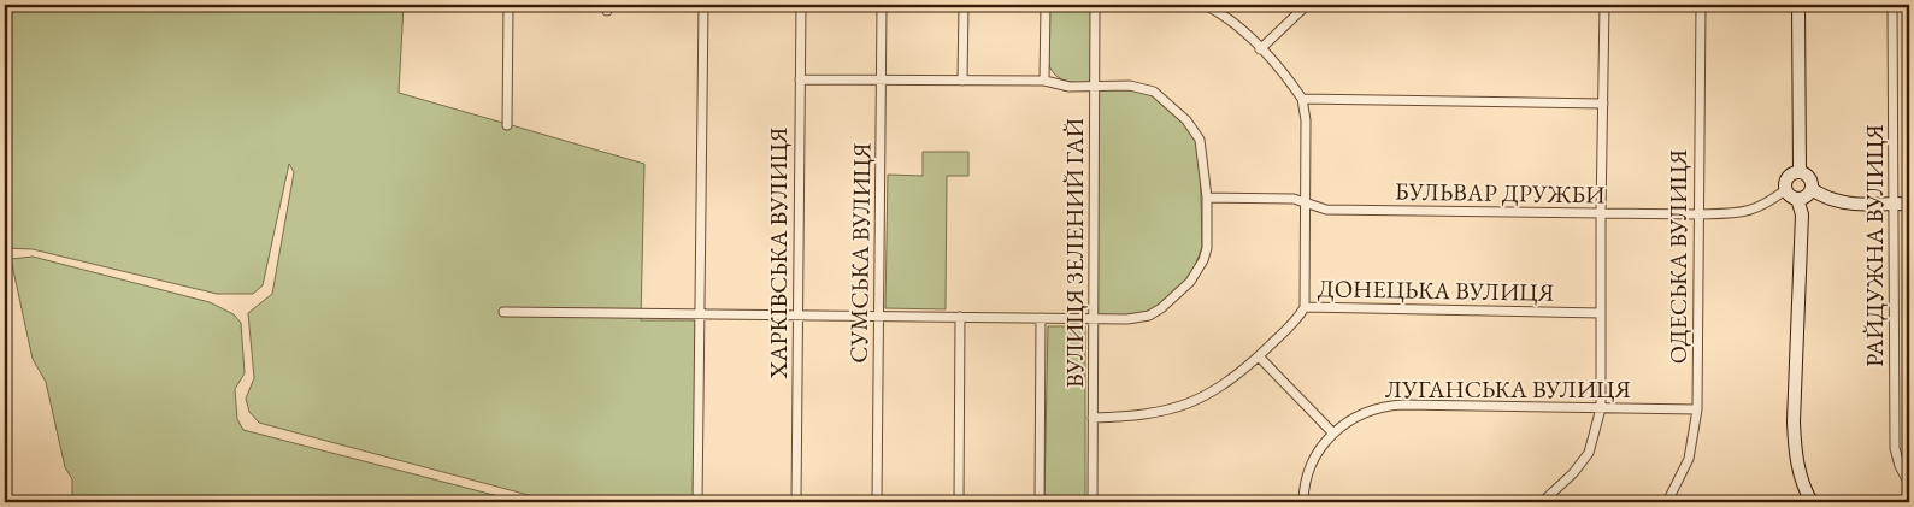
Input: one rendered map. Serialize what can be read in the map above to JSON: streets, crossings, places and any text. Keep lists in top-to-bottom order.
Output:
{
  "streets": {
    "street": [
      "БУЛЬВАР ДРУЖБИ",
      "РАЙДУЖНА ВУЛИЦЯ",
      "ХАРКІВСЬКА ВУЛИЦЯ",
      "СУМСЬКА ВУЛИЦЯ",
      "ВУЛИЦЯ ЗЕЛЕНИЙ ГАЙ",
      "ОДЕСЬКА ВУЛИЦЯ",
      "ДОНЕЦЬКА ВУЛИЦЯ",
      "ЛУГАНСЬКА ВУЛИЦЯ"
    ]
  },
  "crossings": [
    ["БУЛЬВАР ДРУЖБИ", "ОДЕСЬКА ВУЛИЦЯ"],
    ["ВУЛИЦЯ ЗЕЛЕНИЙ ГАЙ", "ДОНЕЦЬКА ВУЛИЦЯ"],
    ["ОДЕСЬКА ВУЛИЦЯ", "ЛУГАНСЬКА ВУЛИЦЯ"]
  ]
}
